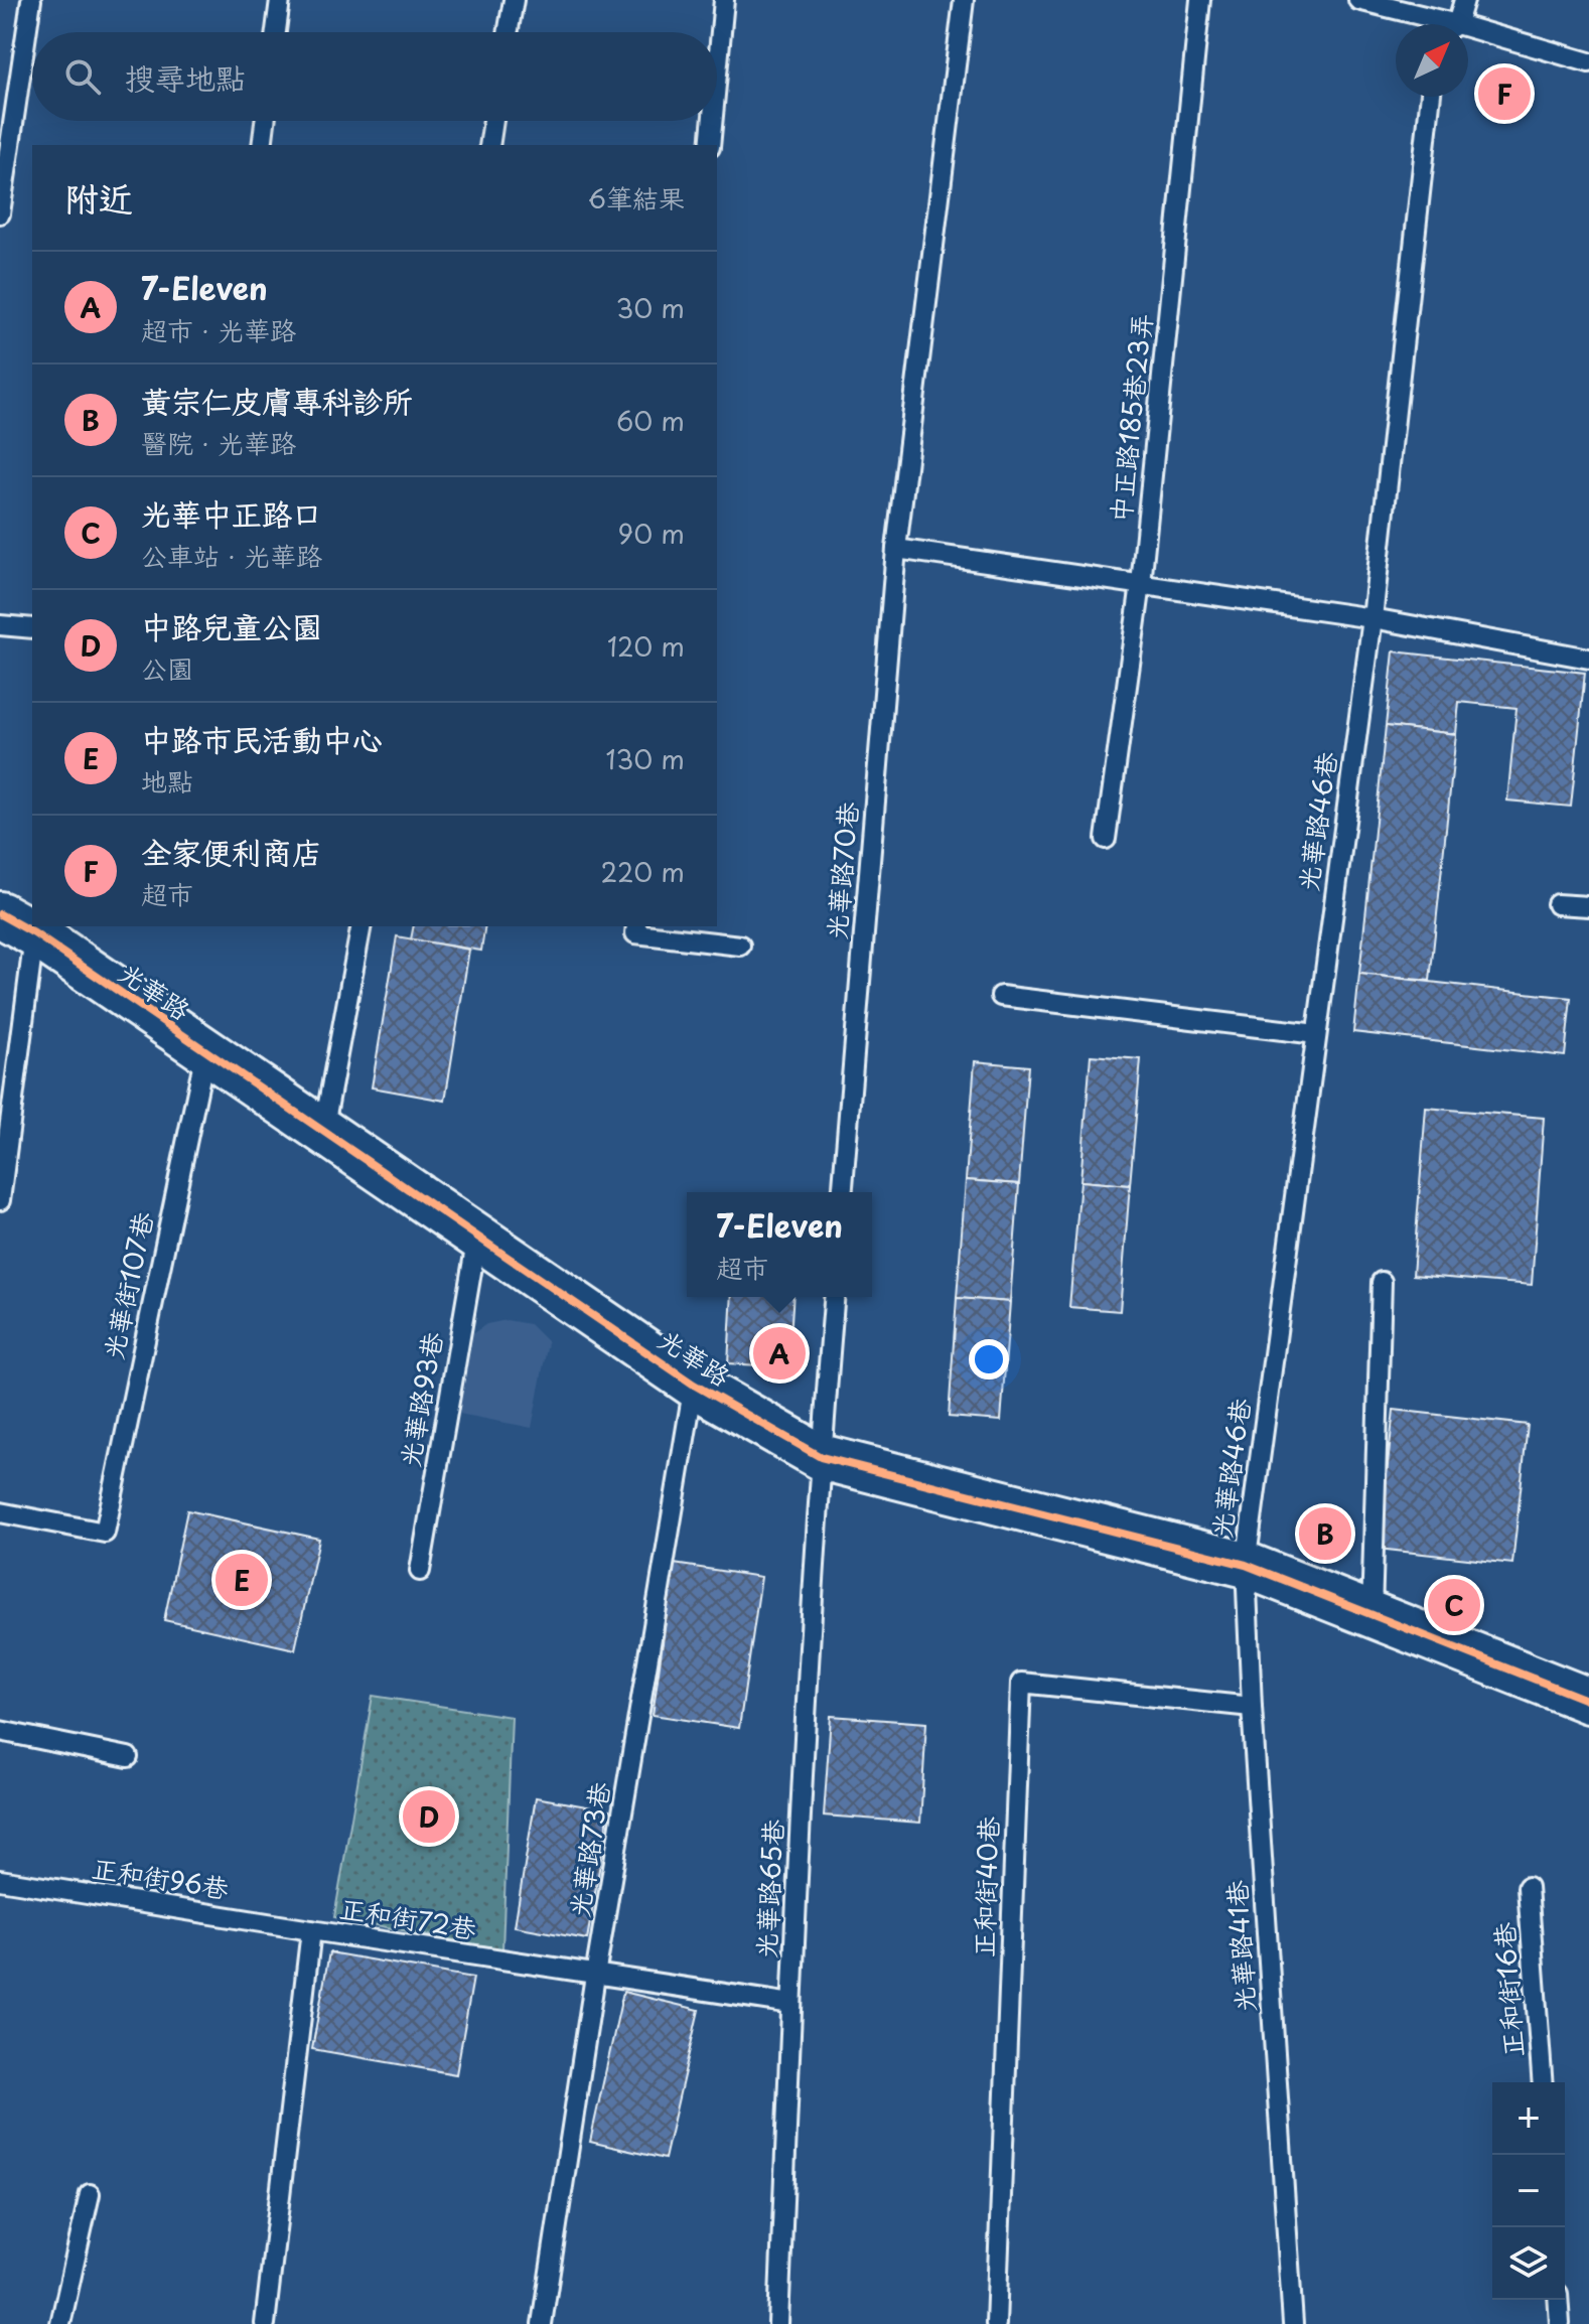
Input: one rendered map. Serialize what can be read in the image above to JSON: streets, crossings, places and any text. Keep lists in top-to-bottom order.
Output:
{
  "streets": {
    "street": ["光華路"],
    "lane": [
      "中正路185巷23弄",
      "光華路46巷",
      "光華路70巷",
      "光華街107巷",
      "光華路93巷",
      "光華路73巷",
      "正和街96巷",
      "正和街40巷",
      "光華路65巷",
      "正和街72巷",
      "光華路41巷",
      "正和街16巷"
    ]
  },
  "crossings": [
    ["光華路46巷", "光華路"],
    ["光華路46巷", "光華路41巷"],
    ["光華路", "光華街107巷"],
    ["光華路", "光華路93巷"],
    ["光華路", "光華路73巷"],
    ["光華路", "光華路65巷"],
    ["光華路", "光華路41巷"],
    ["光華路73巷", "正和街72巷"],
    ["正和街96巷", "正和街72巷"],
    ["正和街40巷", "光華路41巷"],
    ["光華路65巷", "正和街72巷"]
  ],
  "north": "top right",
  "page": {
    "search": "搜尋地點",
    "pins": [
      "F",
      "A",
      "B",
      "E",
      "C",
      "D"
    ],
    "heading": ["附近", "6筆結果"],
    "list": [
      {
        "mark": "A",
        "name": "7-Eleven",
        "note": "超市 · 光華路",
        "value": "30 m"
      },
      {
        "mark": "B",
        "name": "黃宗仁皮膚專科診所",
        "note": "醫院 · 光華路",
        "value": "60 m"
      },
      {
        "mark": "C",
        "name": "光華中正路口",
        "note": "公車站 · 光華路",
        "value": "90 m"
      },
      {
        "mark": "D",
        "name": "中路兒童公園",
        "note": "公園",
        "value": "120 m"
      },
      {
        "mark": "E",
        "name": "中路市民活動中心",
        "note": "地點",
        "value": "130 m"
      },
      {
        "mark": "F",
        "name": "全家便利商店",
        "note": "超市",
        "value": "220 m"
      }
    ],
    "popup": ["7-Eleven", "超市"],
    "map_buttons": ["+", "−"]
  }
}
